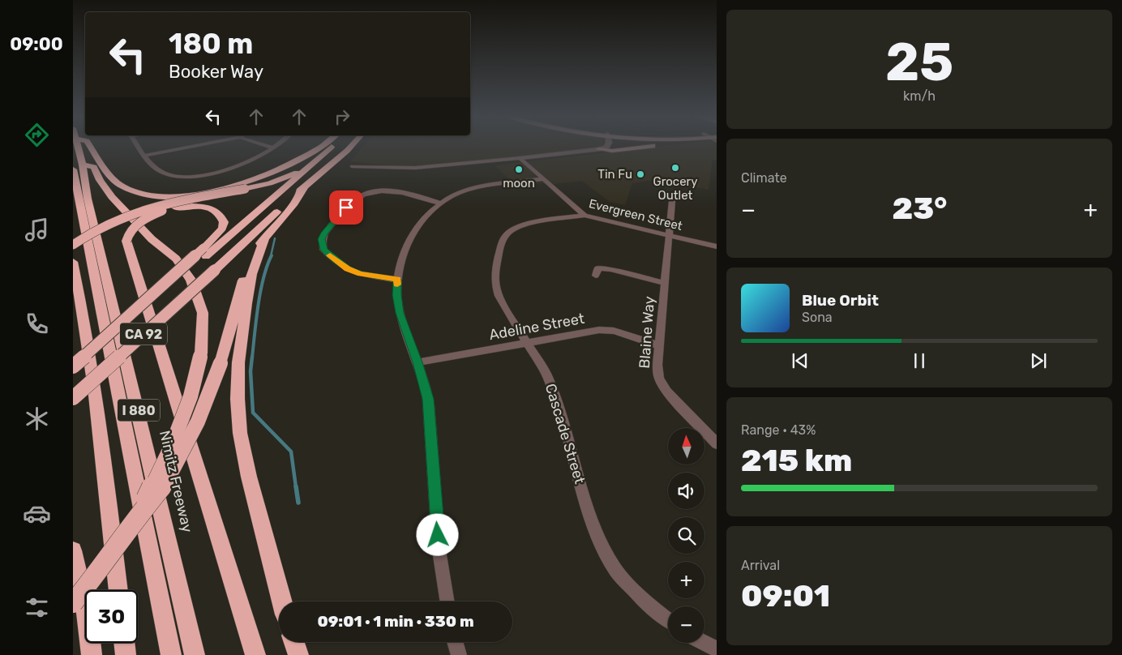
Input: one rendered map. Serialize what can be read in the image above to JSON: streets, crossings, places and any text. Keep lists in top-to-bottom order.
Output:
{
  "streets": {
    "highway": ["CA 92", "I 880", "Nimitz Freeway"],
    "street": [
      "Evergreen Street",
      "Adeline Street",
      "Blaine Way",
      "Cascade Street"
    ]
  },
  "crossings": [
    ["Evergreen Street", "Blaine Way"],
    ["Evergreen Street", "Cascade Street"],
    ["Adeline Street", "Blaine Way"],
    ["Adeline Street", "Cascade Street"],
    ["I 880", "Nimitz Freeway"]
  ],
  "places": ["Grocery Outlet", "moon", "Tin Fu"],
  "north": "top",
  "page": {
    "tabs": "09:00",
    "tile": [
      ["25", "km/h"],
      "Climate",
      ["Range · 43%", "215 km"],
      ["Arrival", "09:01"]
    ],
    "turn": ["180 m", "Booker Way"],
    "heat": ["−", "23°", "+"],
    "song": ["Blue Orbit", "Sona"],
    "map_buttons": ["+", "−"],
    "limit": "30",
    "trip": "09:01 · 1 min · 330 m"
  }
}
